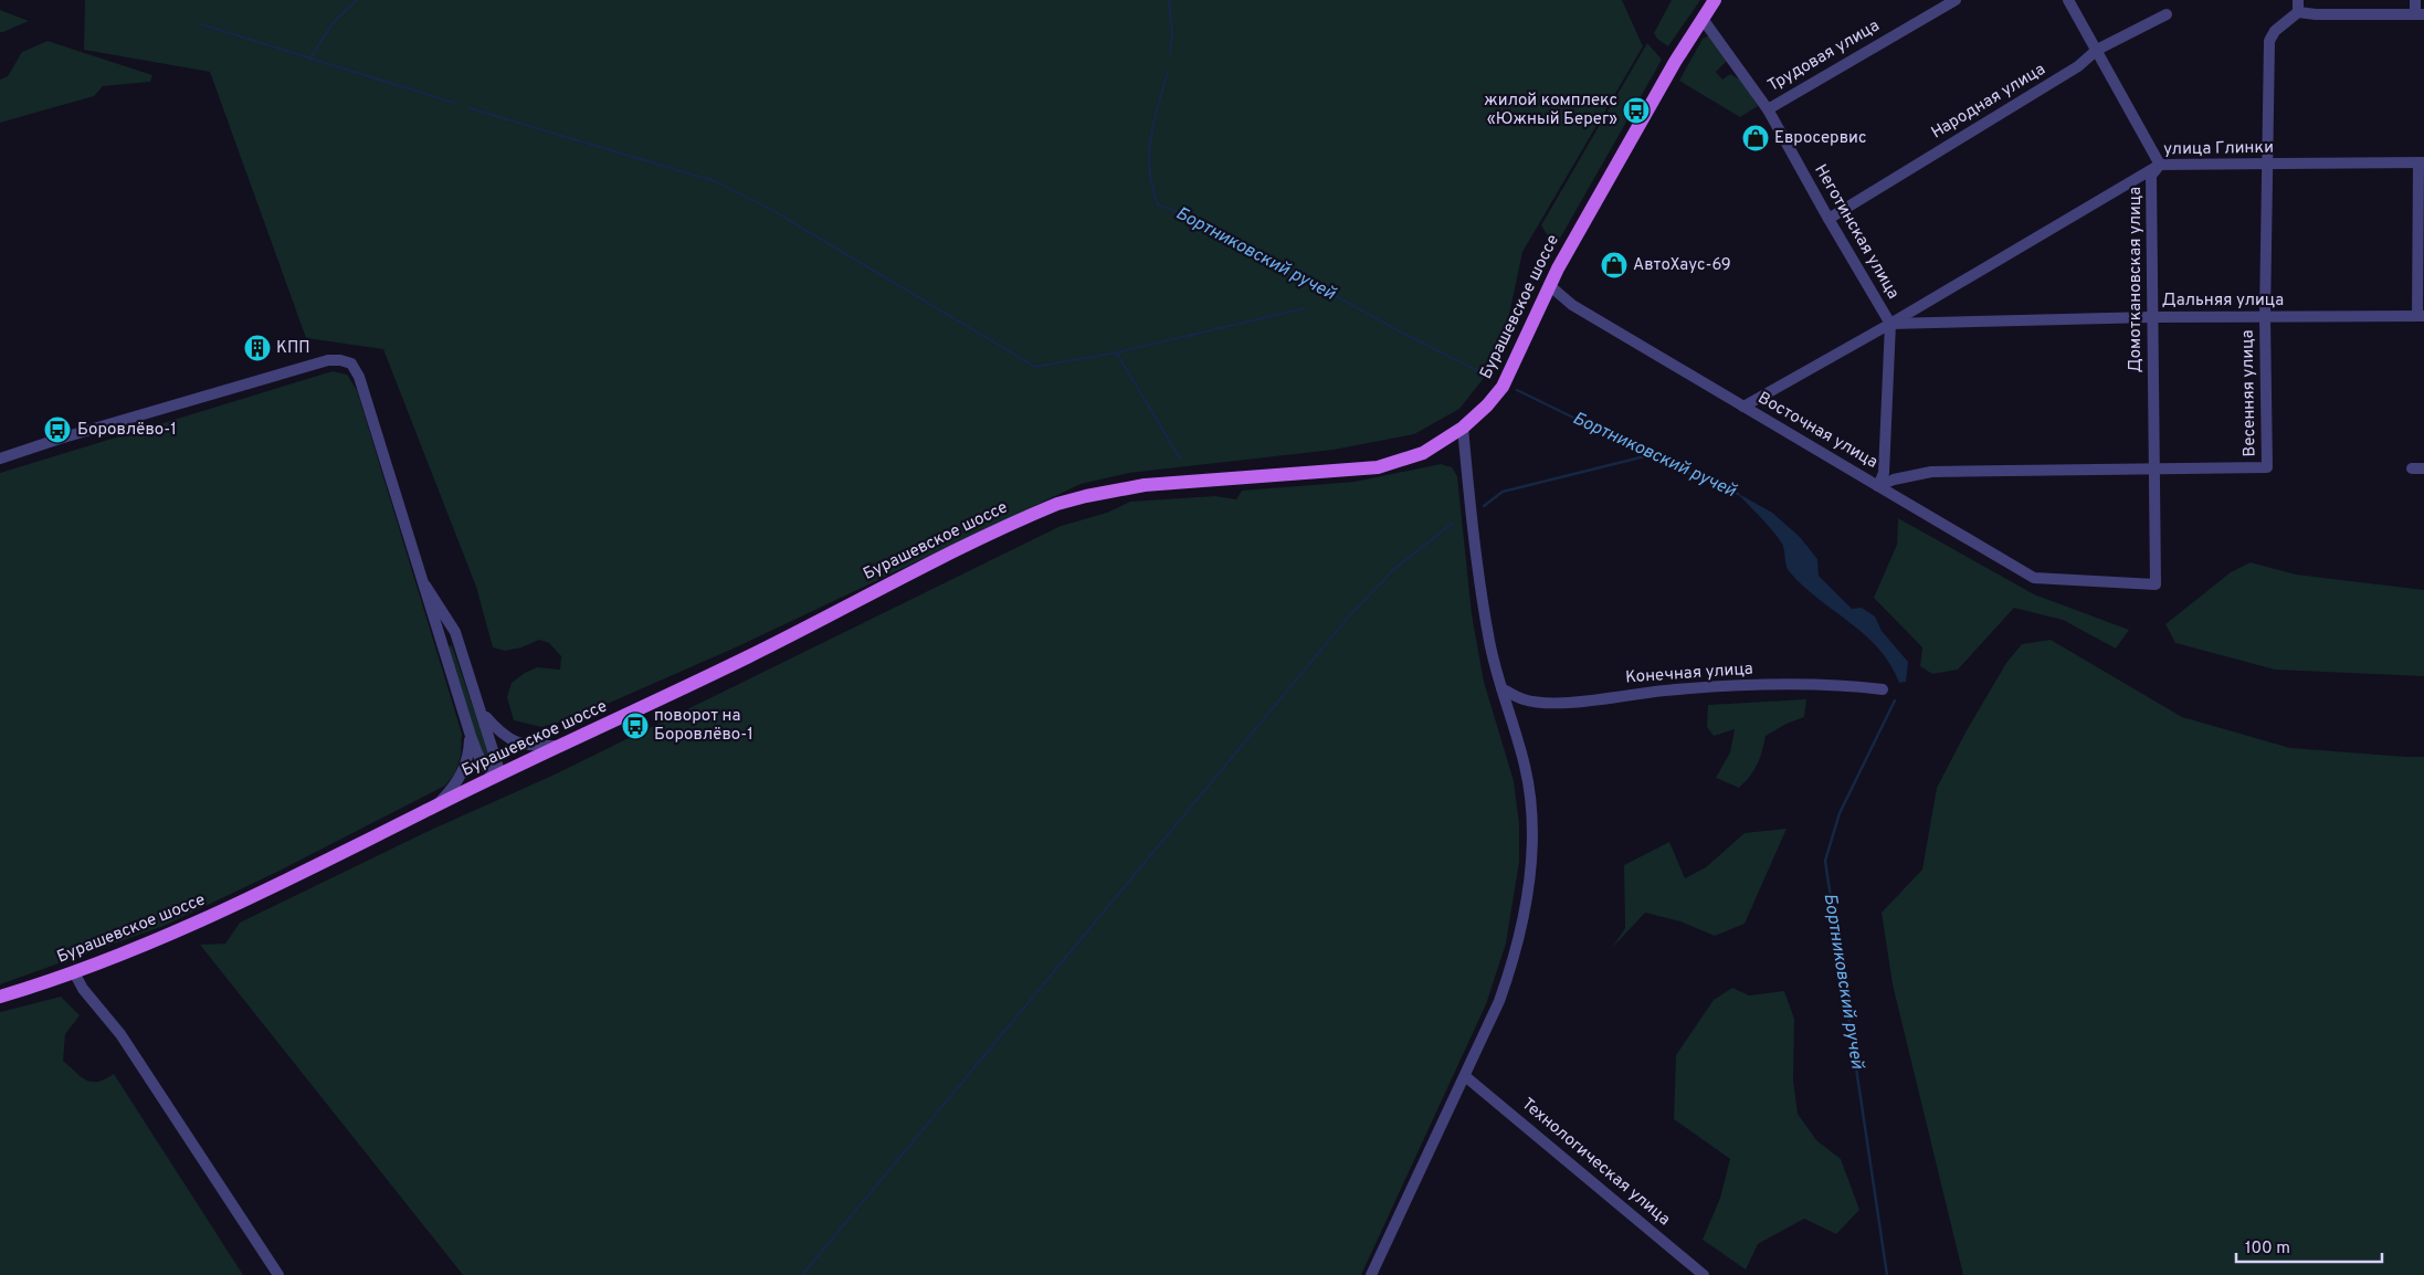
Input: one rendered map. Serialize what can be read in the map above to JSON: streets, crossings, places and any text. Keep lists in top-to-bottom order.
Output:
{
  "streets": {
    "main road": ["Бурашевское шоссе"],
    "street": [
      "Трудовая улица",
      "Народная улица",
      "улица Глинки",
      "Неготинская улица",
      "Домоткановская улица",
      "Дальняя улица",
      "Весенняя улица",
      "Восточная улица",
      "Конечная улица",
      "Технологическая улица"
    ]
  },
  "crossings": [
    ["Трудовая улица", "Неготинская улица"],
    ["Народная улица", "Неготинская улица"],
    ["улица Глинки", "Неготинская улица"],
    ["улица Глинки", "Домоткановская улица"],
    ["улица Глинки", "Дальняя улица"],
    ["улица Глинки", "Весенняя улица"],
    ["улица Глинки", "Восточная улица"],
    ["Неготинская улица", "Дальняя улица"],
    ["Неготинская улица", "Бурашевское шоссе"],
    ["Домоткановская улица", "Дальняя улица"],
    ["Домоткановская улица", "Восточная улица"],
    ["Дальняя улица", "Весенняя улица"],
    ["Бурашевское шоссе", "Восточная улица"],
    ["Весенняя улица", "Восточная улица"]
  ],
  "water": ["Бортниковский ручей"],
  "places": {
    "bus stop": ["жилой комплекс «Южный Берег»", "Боровлёво-1", "поворот на Боровлёво-1"],
    "shop": ["Евросервис", "АвтоХаус-69"],
    "building": ["КПП"]
  },
  "scale_bar": "100 m"
}
